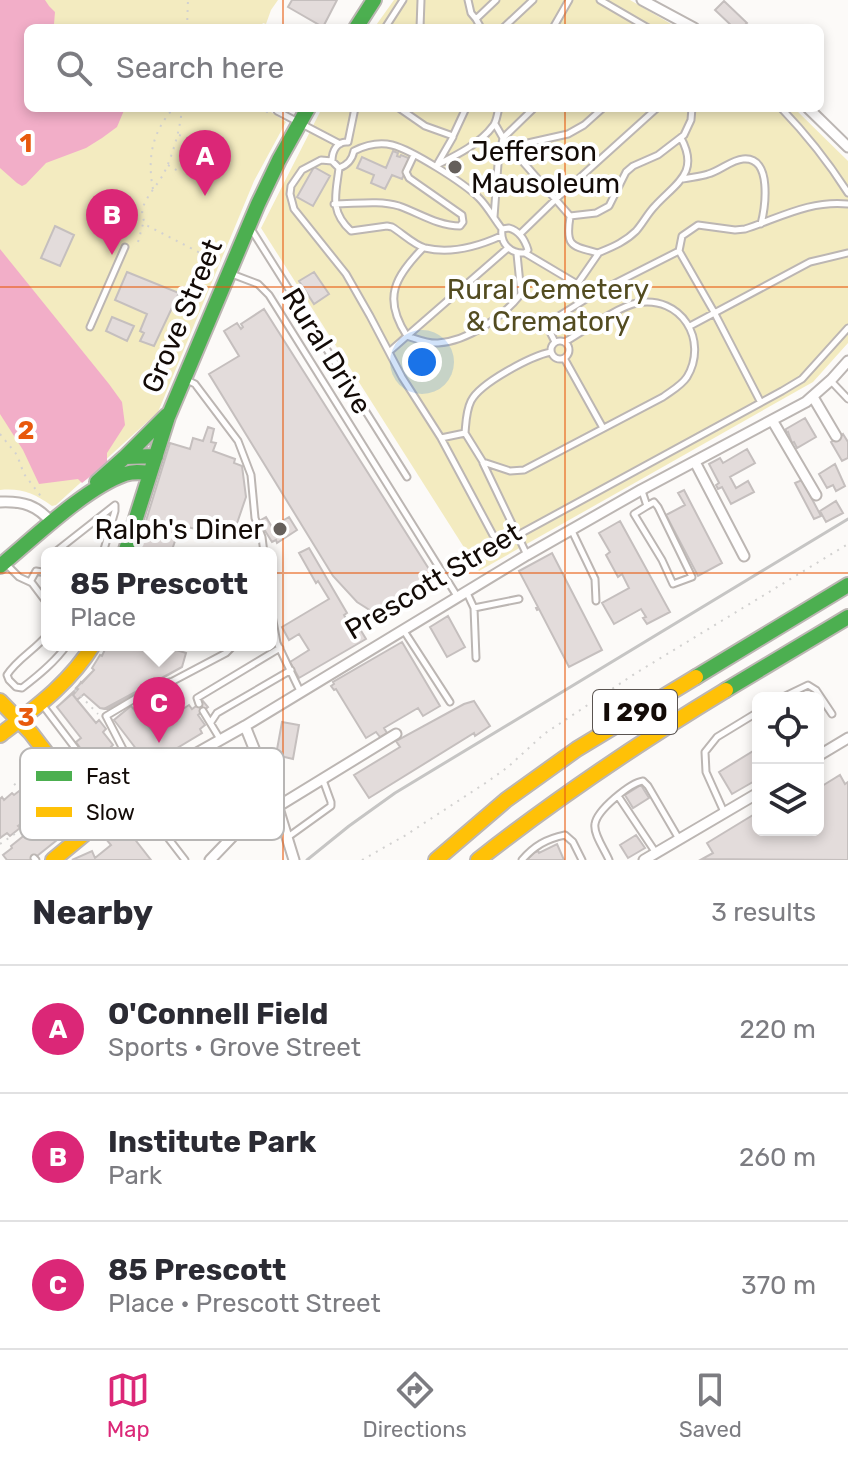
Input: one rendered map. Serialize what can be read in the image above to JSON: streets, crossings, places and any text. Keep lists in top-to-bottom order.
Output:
{
  "streets": {
    "main road": ["Grove Street", "Prescott Street", "I 290"],
    "lane": ["Rural Drive"]
  },
  "crossings": [
    ["Grove Street", "Rural Drive"]
  ],
  "parks": ["Rural Cemetery & Crematory"],
  "places": ["Jefferson Mausoleum", "Ralph's Diner"],
  "legend": ["Fast", "Slow"],
  "page": {
    "search": "Search here",
    "pins": ["A", "B", "C"],
    "popup": ["85 Prescott", "Place"],
    "heading": ["Nearby", "3 results"],
    "list": [
      {
        "mark": "A",
        "name": "O'Connell Field",
        "note": "Sports · Grove Street",
        "value": "220 m"
      },
      {
        "mark": "B",
        "name": "Institute Park",
        "note": "Park",
        "value": "260 m"
      },
      {
        "mark": "C",
        "name": "85 Prescott",
        "note": "Place · Prescott Street",
        "value": "370 m"
      }
    ],
    "nav": ["Map", "Directions", "Saved"]
  },
  "grid": {
    "rows": ["1", "2", "3"]
  }
}
